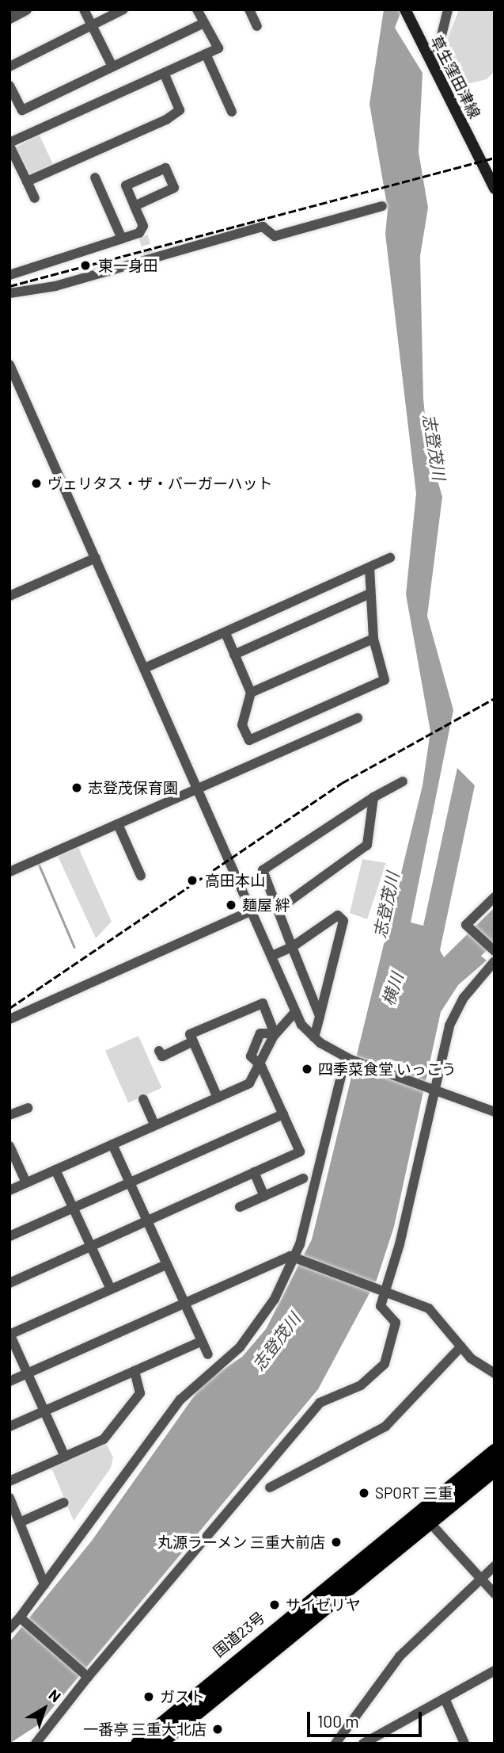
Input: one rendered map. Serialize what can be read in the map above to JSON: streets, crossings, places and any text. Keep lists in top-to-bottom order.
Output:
{
  "streets": {
    "highway": ["国道23号"],
    "main road": ["草生窪田津線"]
  },
  "water": ["志登茂川", "横川"],
  "places": [
    "東一身田",
    "ヴェリタス・ザ・バーガーハット",
    "志登茂保育園",
    "高田本山",
    "麺屋 絆",
    "四季菜食堂 いっこう",
    "SPORT 三重",
    "丸源ラーメン 三重大前店",
    "サイゼリヤ",
    "ガスト",
    "一番亭 三重大北店"
  ],
  "scale_bar": "100 m",
  "north": "top right"
}
